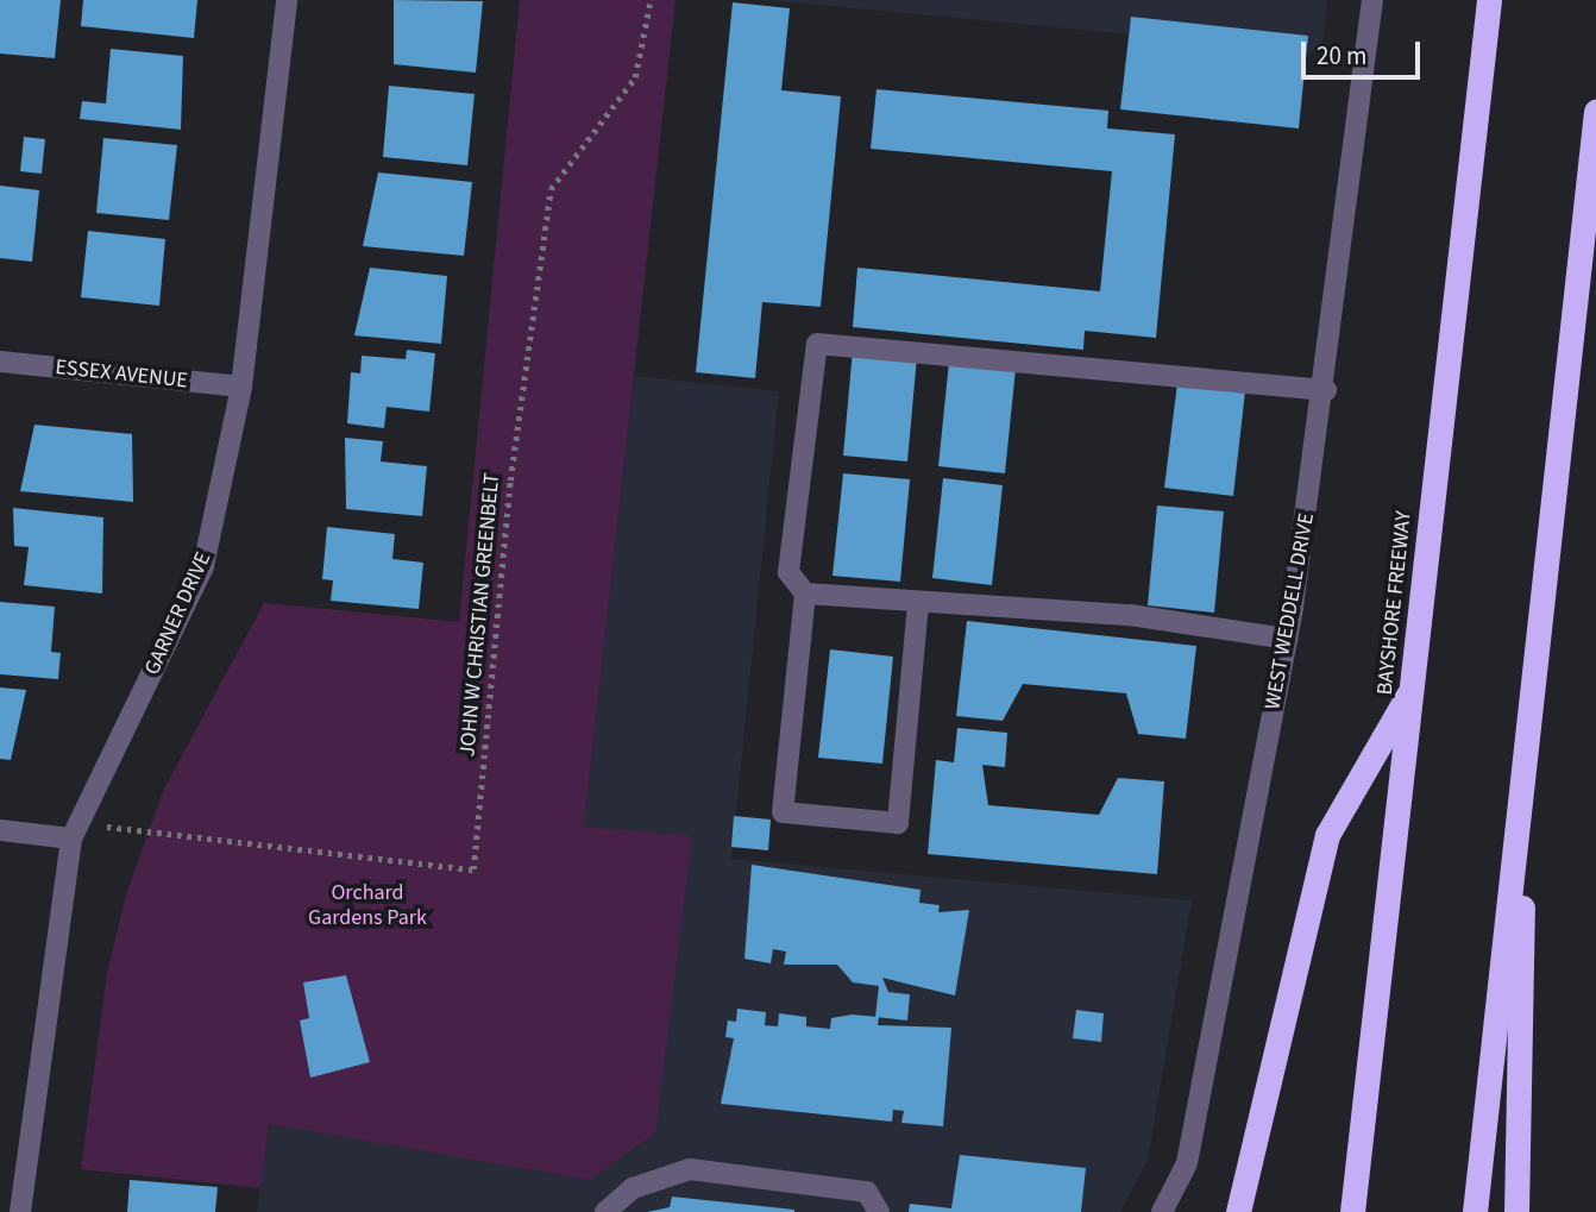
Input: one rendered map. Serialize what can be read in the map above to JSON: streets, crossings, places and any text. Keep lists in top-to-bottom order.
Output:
{
  "streets": {
    "highway": ["BAYSHORE FREEWAY"],
    "street": ["ESSEX AVENUE", "WEST WEDDELL DRIVE", "GARNER DRIVE"],
    "path": ["JOHN W CHRISTIAN GREENBELT"]
  },
  "crossings": [
    ["ESSEX AVENUE", "GARNER DRIVE"],
    ["GARNER DRIVE", "JOHN W CHRISTIAN GREENBELT"]
  ],
  "parks": ["Orchard Gardens Park"],
  "scale_bar": "20 m"
}
